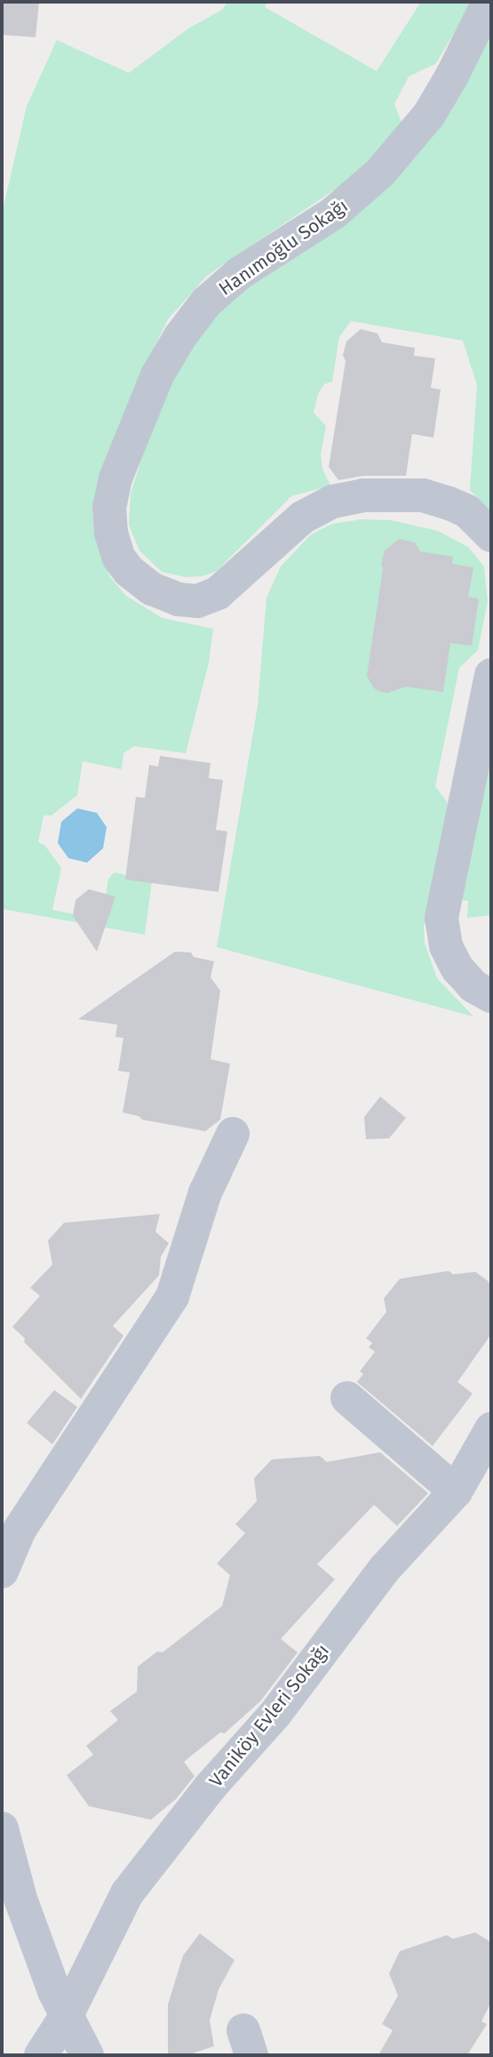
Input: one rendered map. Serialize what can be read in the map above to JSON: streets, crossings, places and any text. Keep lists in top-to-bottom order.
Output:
{
  "streets": {
    "street": ["Hanımoğlu Sokağı", "Vaniköy Evleri Sokağı"]
  }
}
